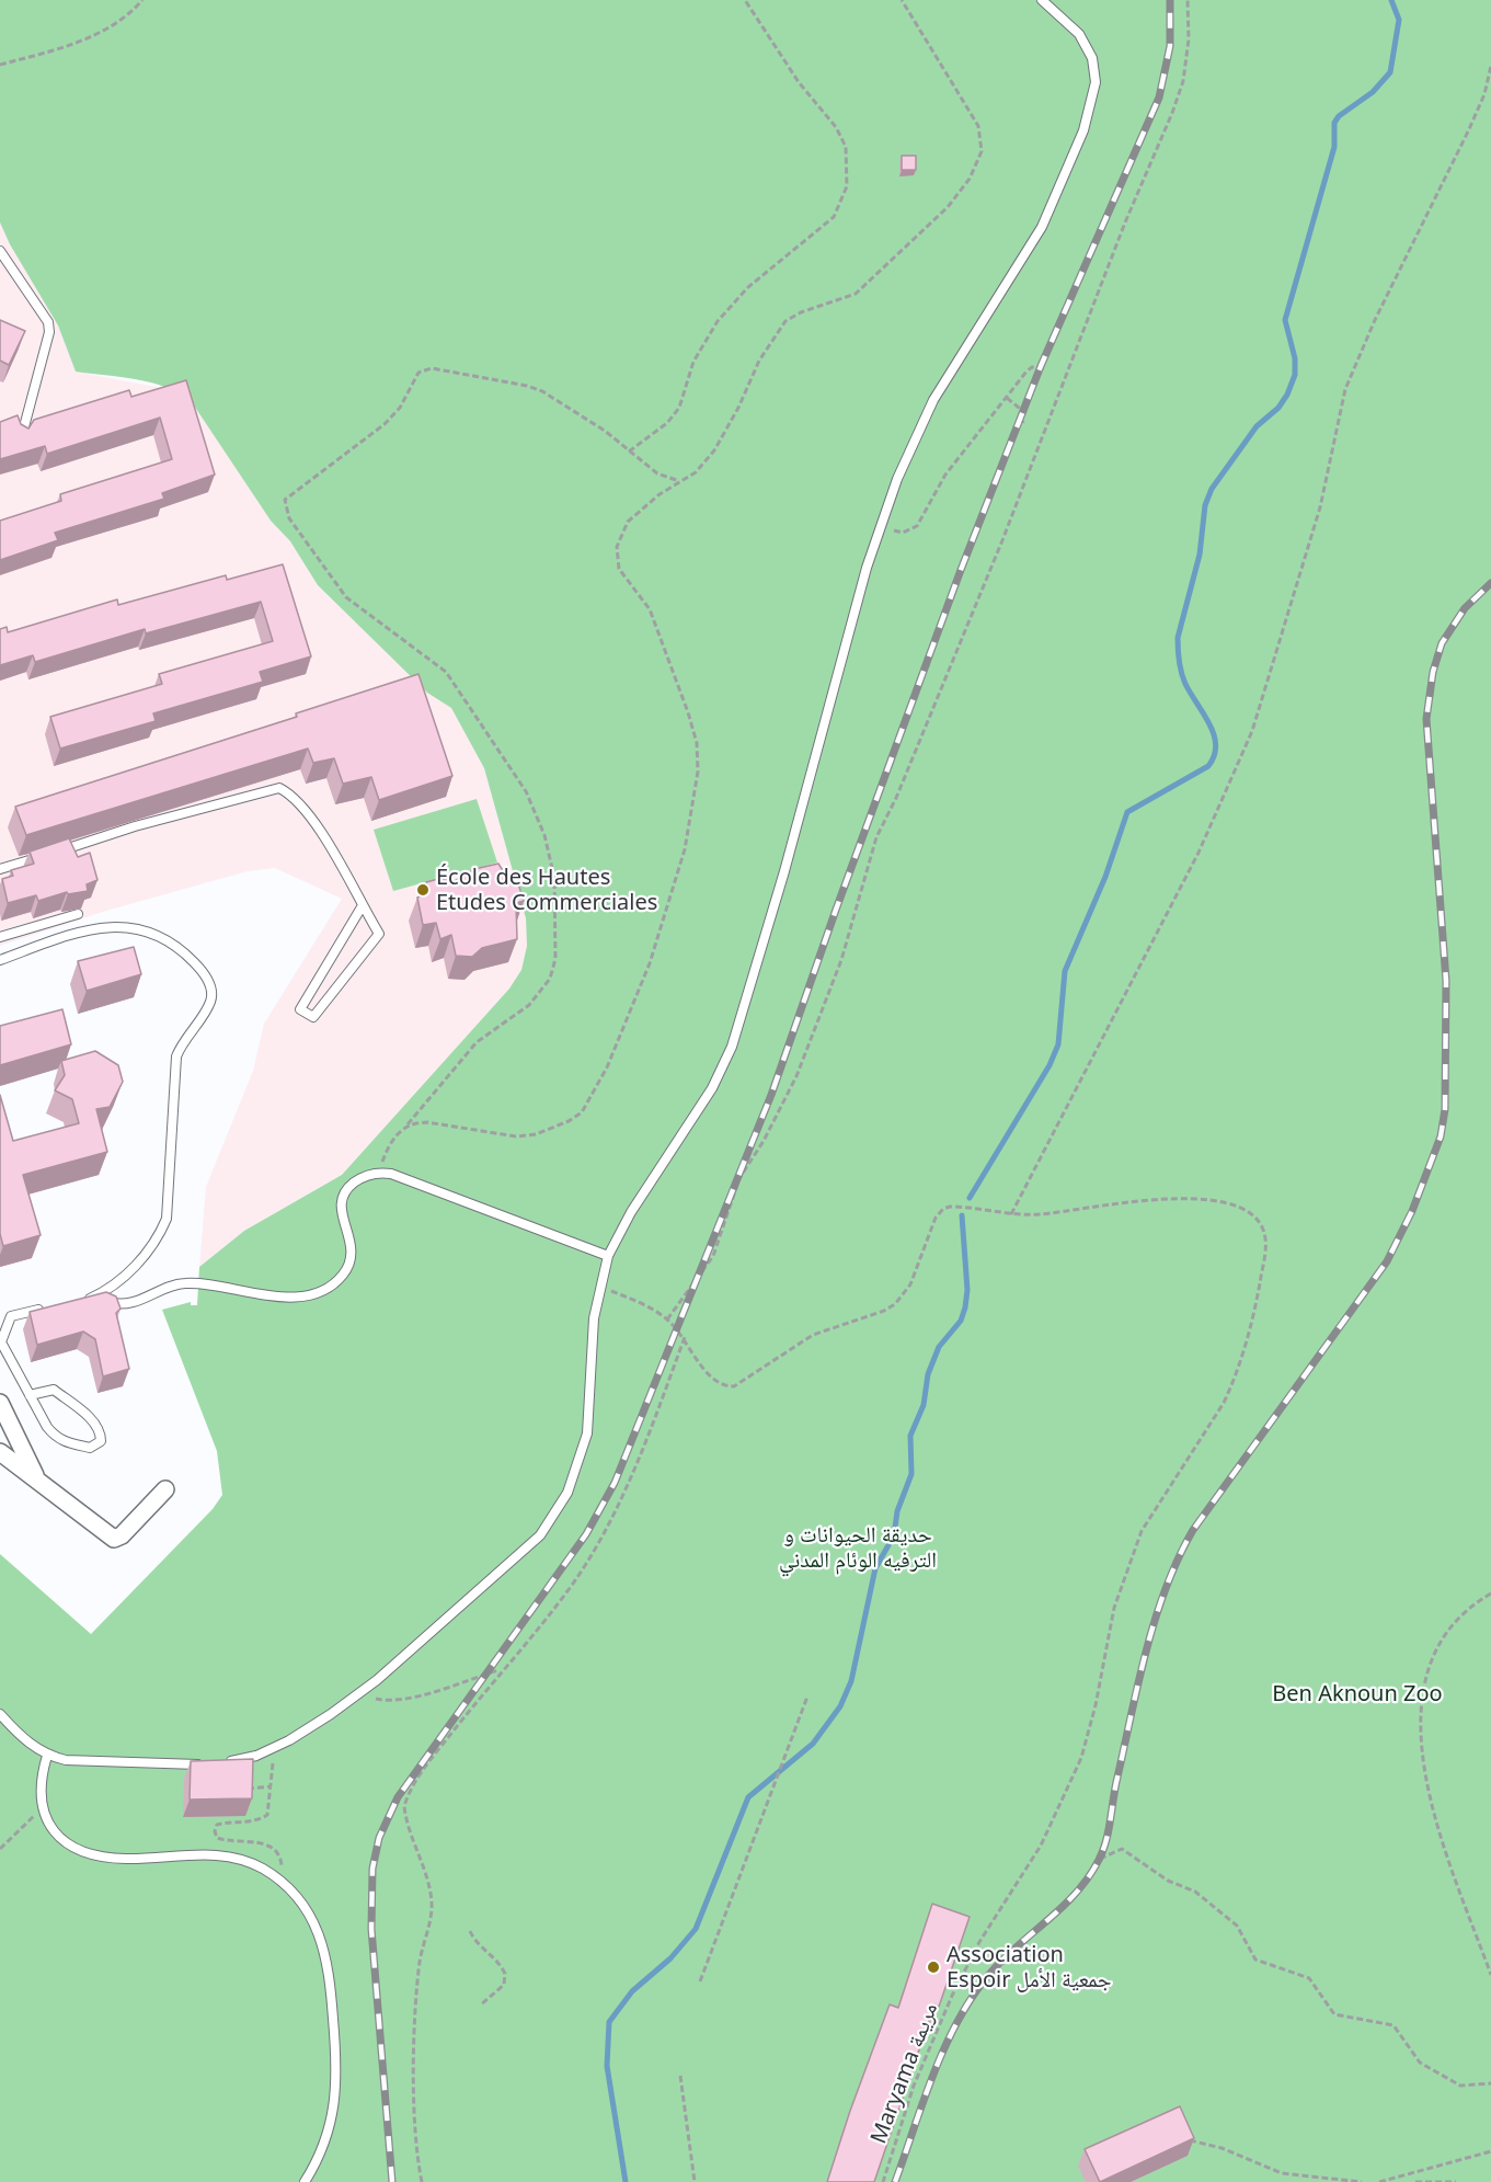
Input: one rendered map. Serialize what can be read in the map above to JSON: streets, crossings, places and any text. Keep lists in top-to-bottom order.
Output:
{
  "streets": {
    "path": ["Maryama مريمة"]
  },
  "parks": ["حديقة الحيوانات و الترفيه الوئام المدني", "Ben Aknoun Zoo"],
  "places": ["École des Hautes Etudes Commerciales", "Association Espoir جمعية الأمل"]
}
